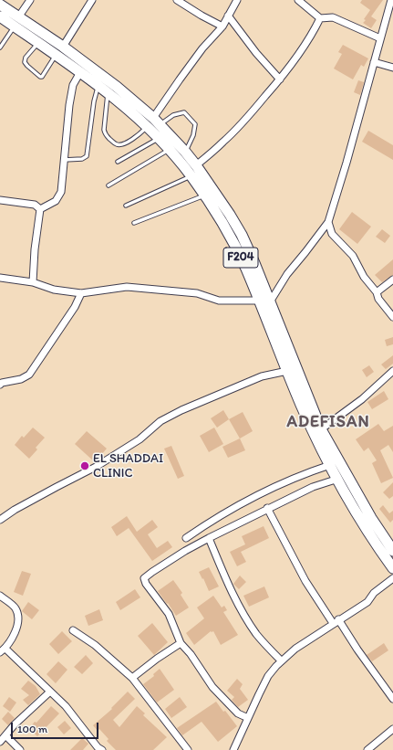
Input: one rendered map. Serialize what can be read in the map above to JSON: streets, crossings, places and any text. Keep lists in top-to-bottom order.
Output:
{
  "streets": {
    "main road": ["F204"]
  },
  "districts": ["ADEFISAN"],
  "places": ["EL SHADDAI CLINIC"],
  "scale_bar": "100 m"
}
